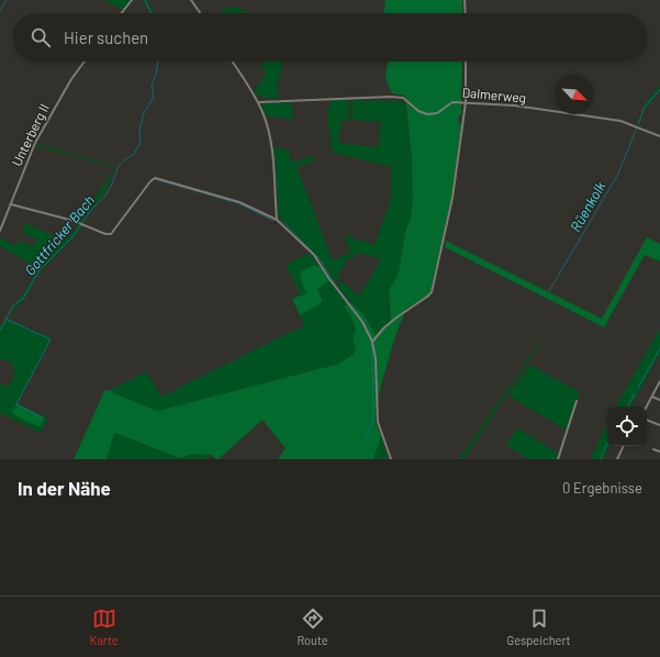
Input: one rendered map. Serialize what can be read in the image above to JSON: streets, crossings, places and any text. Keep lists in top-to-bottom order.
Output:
{
  "streets": {
    "street": ["Dalmerweg", "Unterberg II"]
  },
  "water": ["Rüenkolk", "Gottfricker Bach"],
  "north": "bottom right",
  "page": {
    "search": "Hier suchen",
    "heading": ["In der Nähe", "0 Ergebnisse"],
    "nav": ["Karte", "Route", "Gespeichert"]
  }
}
